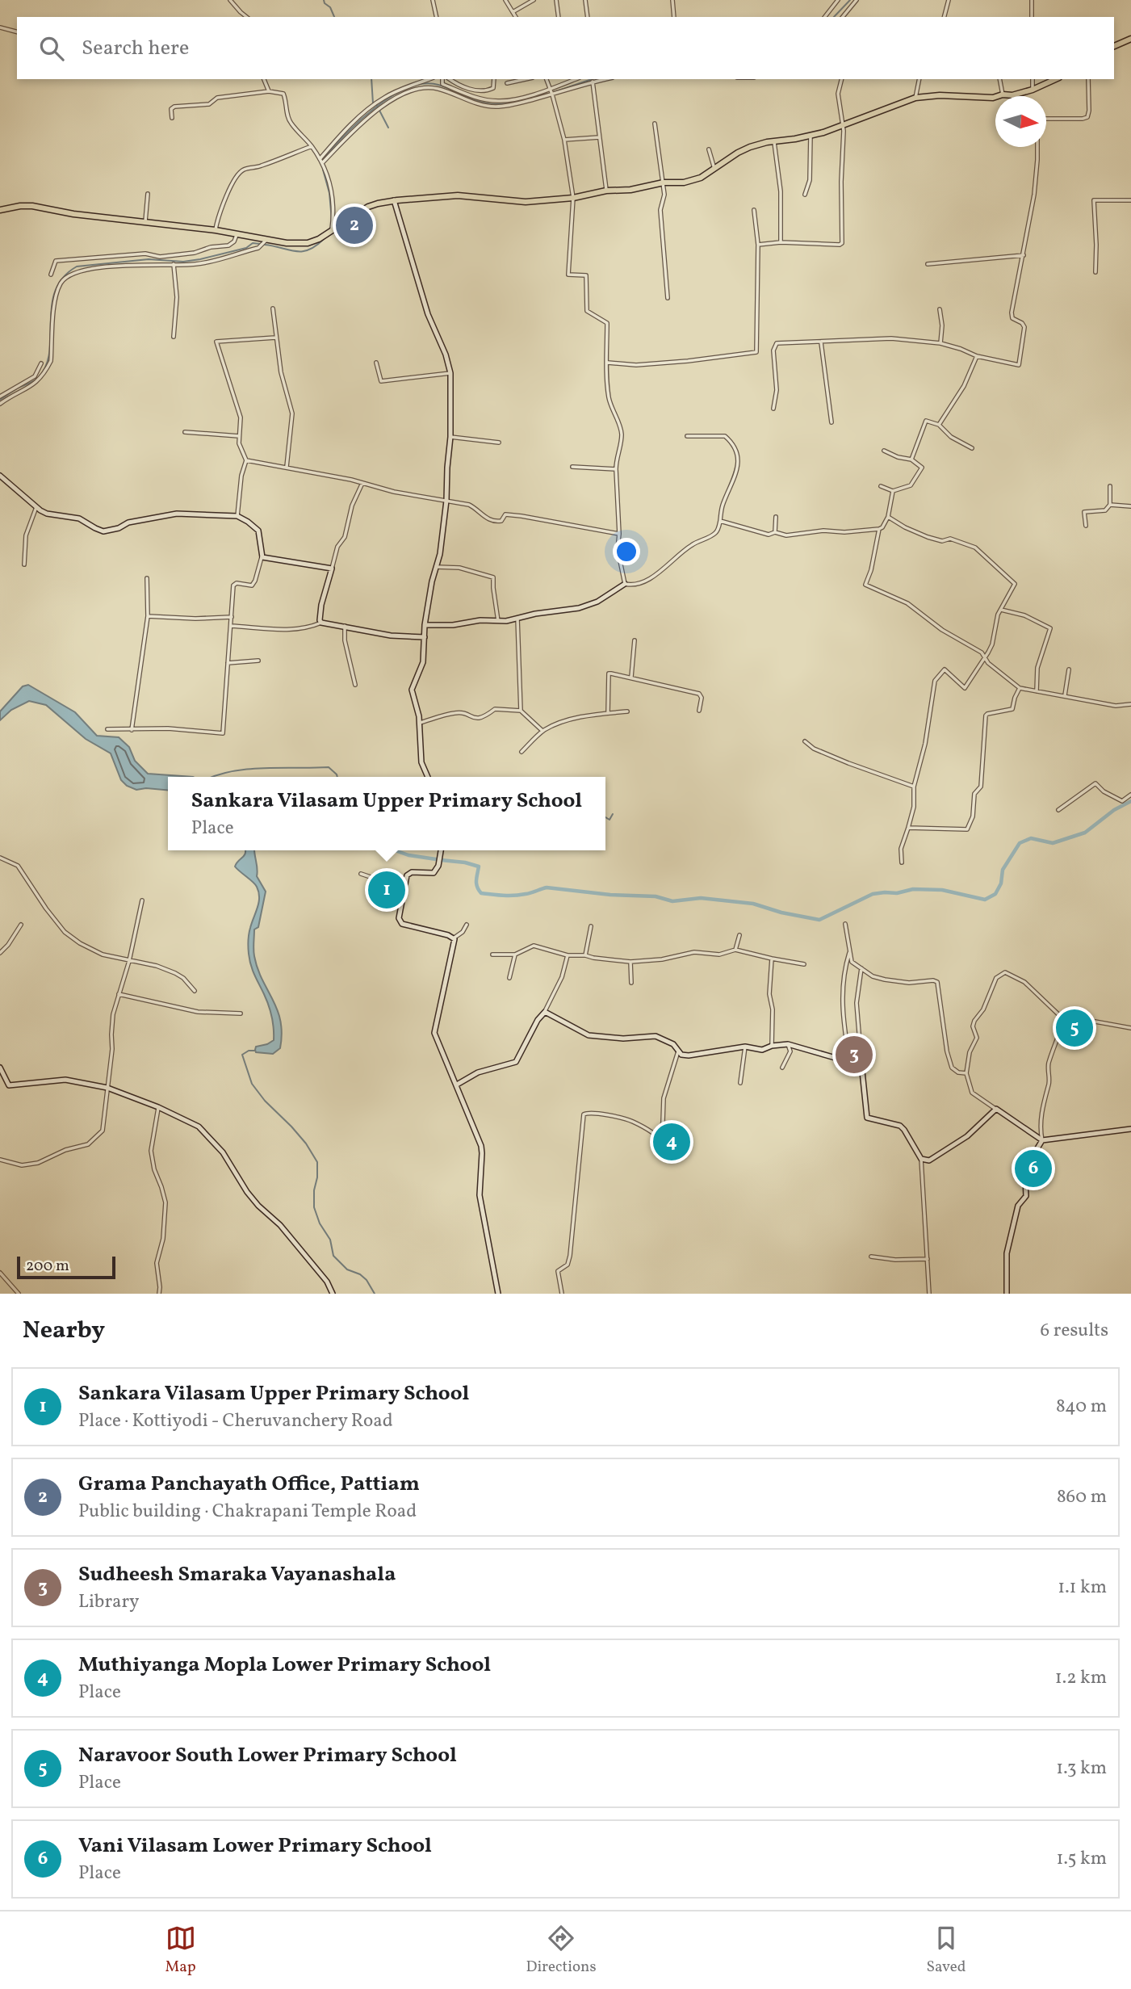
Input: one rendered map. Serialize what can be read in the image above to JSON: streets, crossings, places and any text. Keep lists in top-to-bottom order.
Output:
{
  "scale_bar": "200 m",
  "north": "right",
  "page": {
    "search": "Search here",
    "pins": [
      "2",
      "1",
      "5",
      "3",
      "4",
      "6"
    ],
    "popup": ["Sankara Vilasam Upper Primary School", "Place"],
    "scale": "200 m",
    "heading": ["Nearby", "6 results"],
    "list": [
      {
        "mark": "1",
        "name": "Sankara Vilasam Upper Primary School",
        "note": "Place · Kottiyodi - Cheruvanchery Road",
        "value": "840 m"
      },
      {
        "mark": "2",
        "name": "Grama Panchayath Office, Pattiam",
        "note": "Public building · Chakrapani Temple Road",
        "value": "860 m"
      },
      {
        "mark": "3",
        "name": "Sudheesh Smaraka Vayanashala",
        "note": "Library",
        "value": "1.1 km"
      },
      {
        "mark": "4",
        "name": "Muthiyanga Mopla Lower Primary School",
        "note": "Place",
        "value": "1.2 km"
      },
      {
        "mark": "5",
        "name": "Naravoor South Lower Primary School",
        "note": "Place",
        "value": "1.3 km"
      },
      {
        "mark": "6",
        "name": "Vani Vilasam Lower Primary School",
        "note": "Place",
        "value": "1.5 km"
      }
    ],
    "nav": ["Map", "Directions", "Saved"]
  }
}
